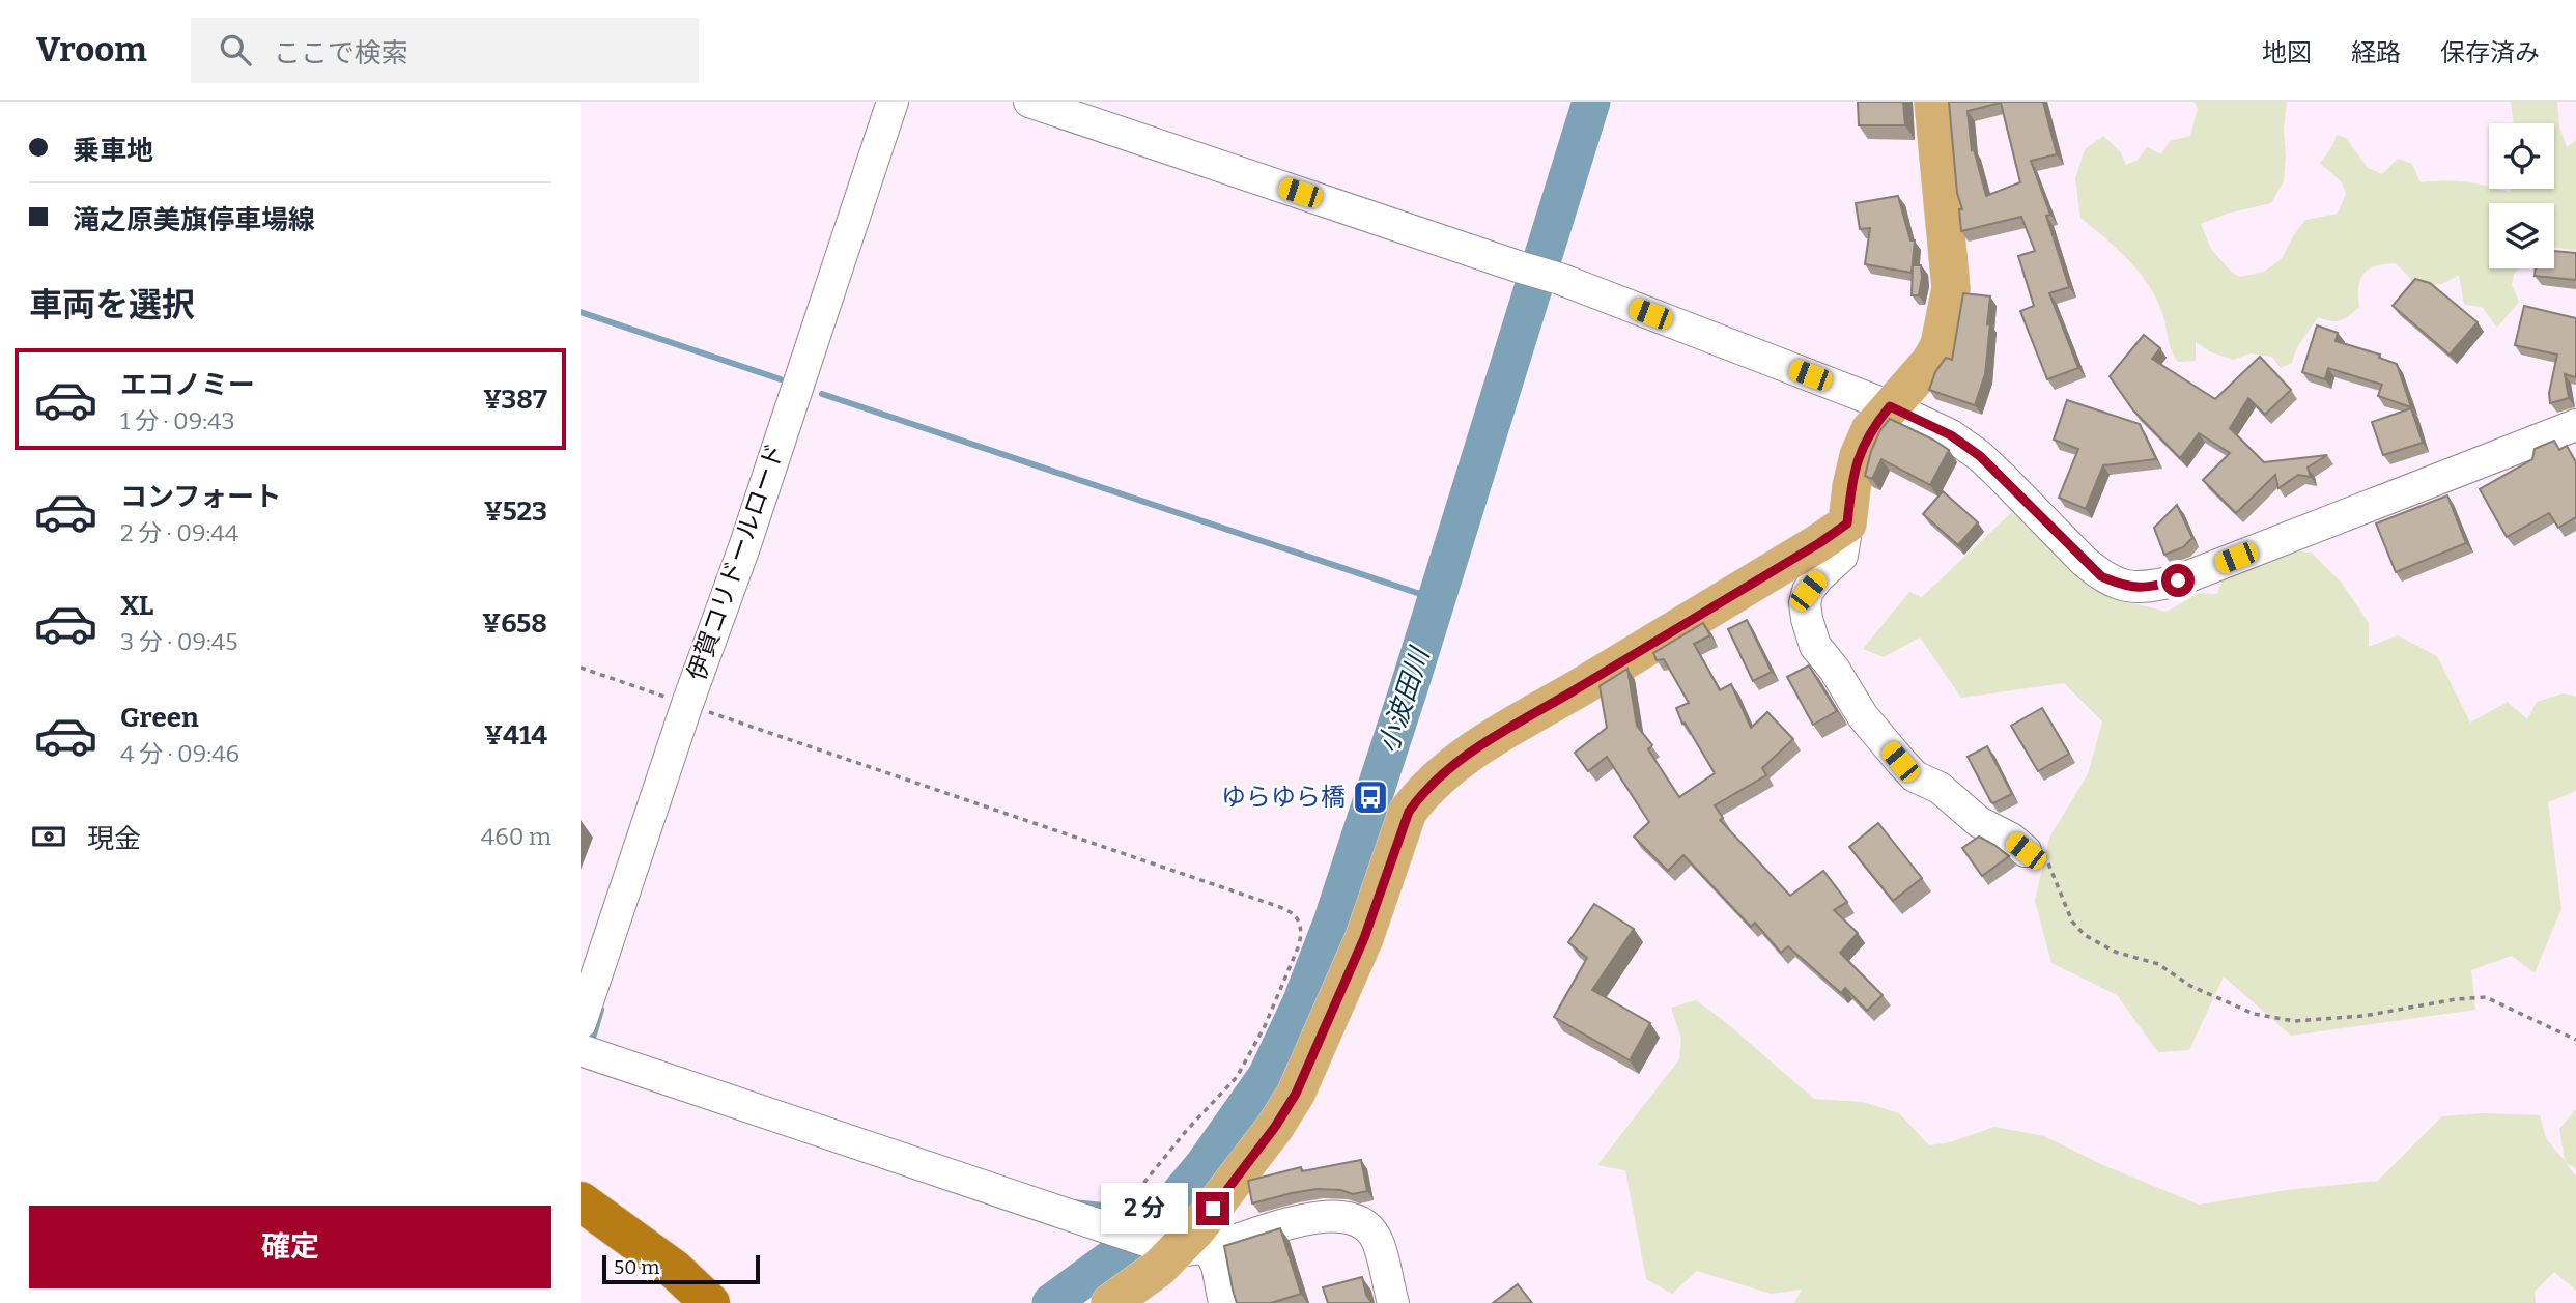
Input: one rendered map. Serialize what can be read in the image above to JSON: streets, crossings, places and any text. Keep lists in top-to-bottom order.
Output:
{
  "streets": {
    "street": ["伊賀コリドールロード"]
  },
  "water": ["小波田川"],
  "places": {
    "bus stop": ["ゆらゆら橋"]
  },
  "scale_bar": "50 m",
  "page": {
    "header": "Vroom",
    "search": "ここで検索",
    "nav": ["地図", "経路", "保存済み"],
    "banner": ["乗車地", "滝之原美旗停車場線"],
    "heading": "車両を選択",
    "list": [
      {
        "name": "エコノミー",
        "note": "1 分 · 09:43",
        "value": "¥387"
      },
      {
        "name": "コンフォート",
        "note": "2 分 · 09:44",
        "value": "¥523"
      },
      {
        "name": "XL",
        "note": "3 分 · 09:45",
        "value": "¥658"
      },
      {
        "name": "Green",
        "note": "4 分 · 09:46",
        "value": "¥414"
      }
    ],
    "pay": ["現金", "460 m"],
    "bubble": "2 分",
    "buttons": "確定",
    "scale": "50 m"
  }
}
